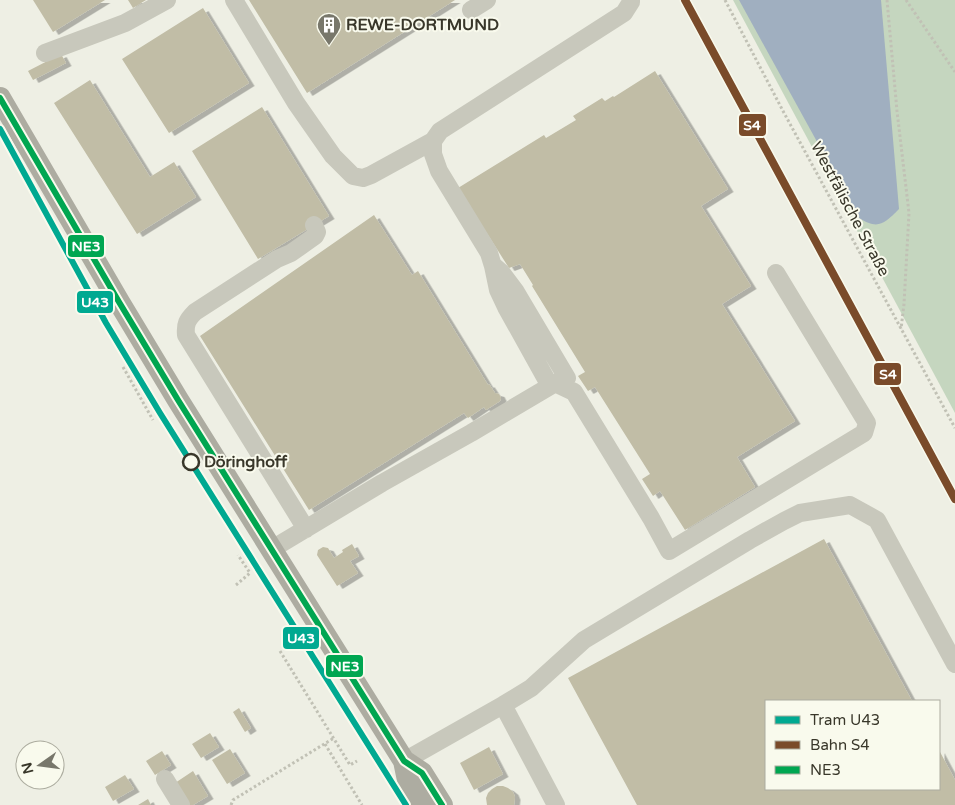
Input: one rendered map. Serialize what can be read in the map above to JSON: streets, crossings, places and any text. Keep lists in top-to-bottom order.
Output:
{
  "streets": {
    "path": ["Westfälische Straße"]
  },
  "places": {
    "building": ["REWE-DORTMUND"],
    "other": ["Döringhoff"]
  },
  "lines": ["rail line S4", "transit line NE3", "tram line U43"],
  "legend": ["Tram U43", "Bahn S4", "NE3"],
  "north": "left"
}
